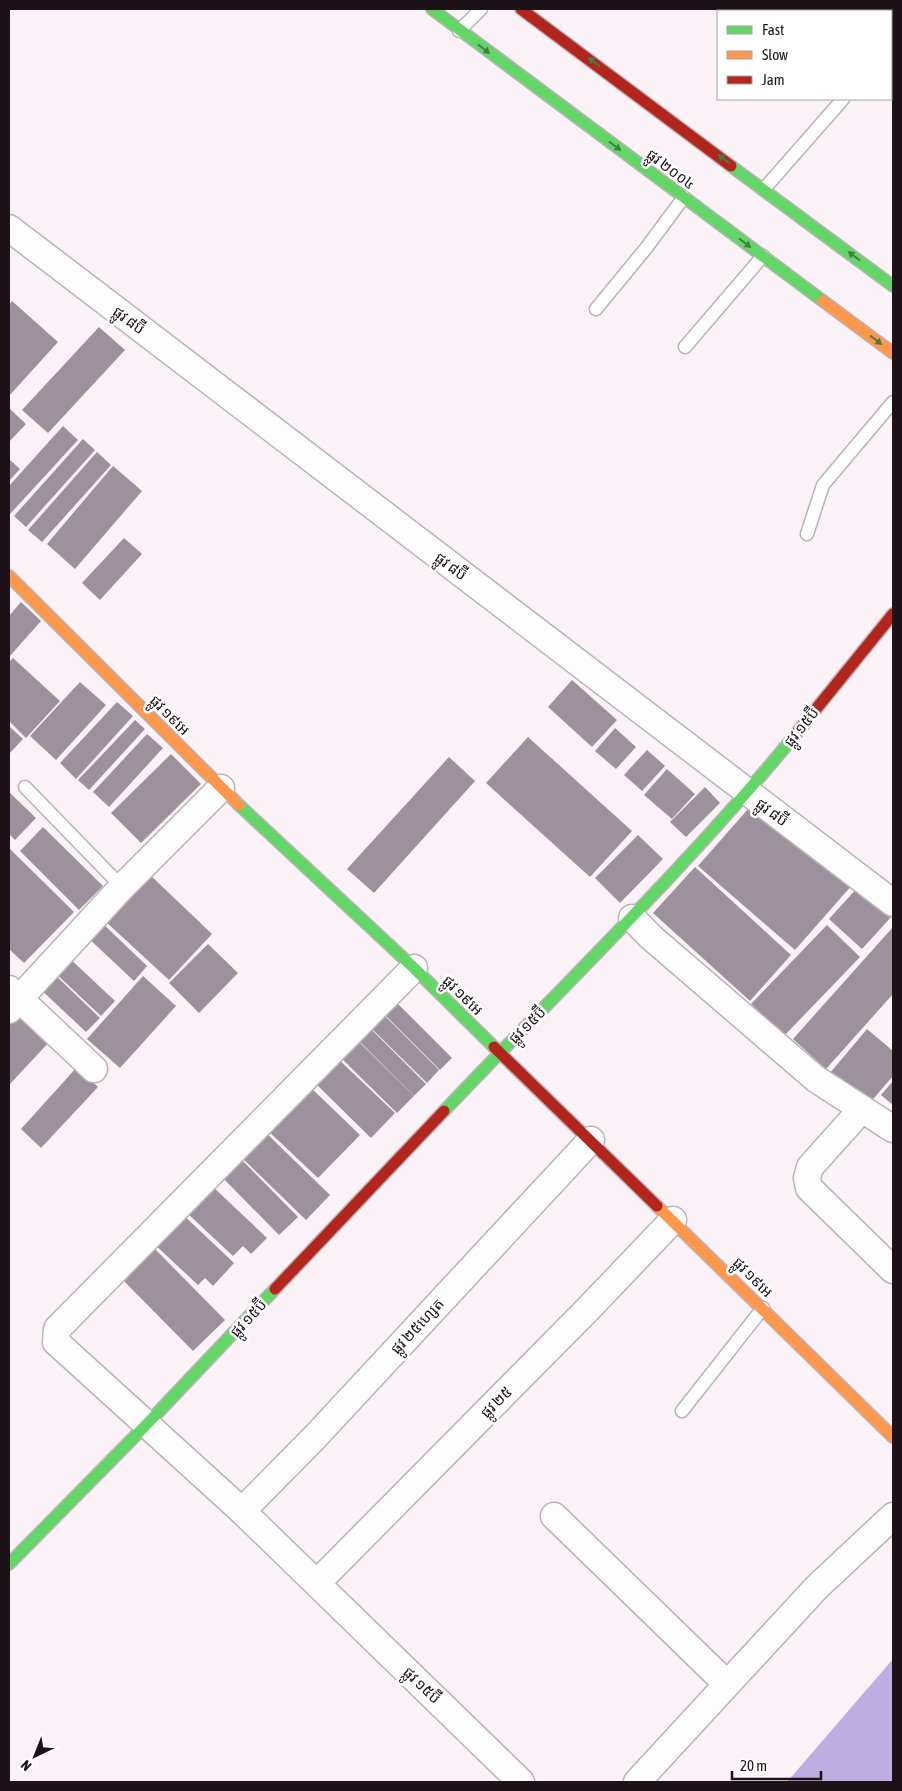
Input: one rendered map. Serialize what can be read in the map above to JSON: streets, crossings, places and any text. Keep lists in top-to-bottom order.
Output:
{
  "streets": {
    "street": [
      "ផ្លូវ ២០០៤",
      "ផ្លូវ ៨ប៊ី",
      "ផ្លូវ ១៩អេ",
      "ផ្លូវ ១៥ប៊ី",
      "ផ្លូវ ២៥ហ្សេត",
      "ផ្លូវ ២៥"
    ]
  },
  "crossings": [
    ["ផ្លូវ ៨ប៊ី", "ផ្លូវ ១៥ប៊ី"],
    ["ផ្លូវ ១៩អេ", "ផ្លូវ ១៥ប៊ី"],
    ["ផ្លូវ ១៩អេ", "ផ្លូវ ២៥ហ្សេត"],
    ["ផ្លូវ ១៩អេ", "ផ្លូវ ២៥"],
    ["ផ្លូវ ១៥ប៊ី", "ផ្លូវ ២៥ហ្សេត"],
    ["ផ្លូវ ១៥ប៊ី", "ផ្លូវ ២៥"]
  ],
  "legend": ["Fast", "Slow", "Jam"],
  "scale_bar": "20 m",
  "north": "bottom left"
}
